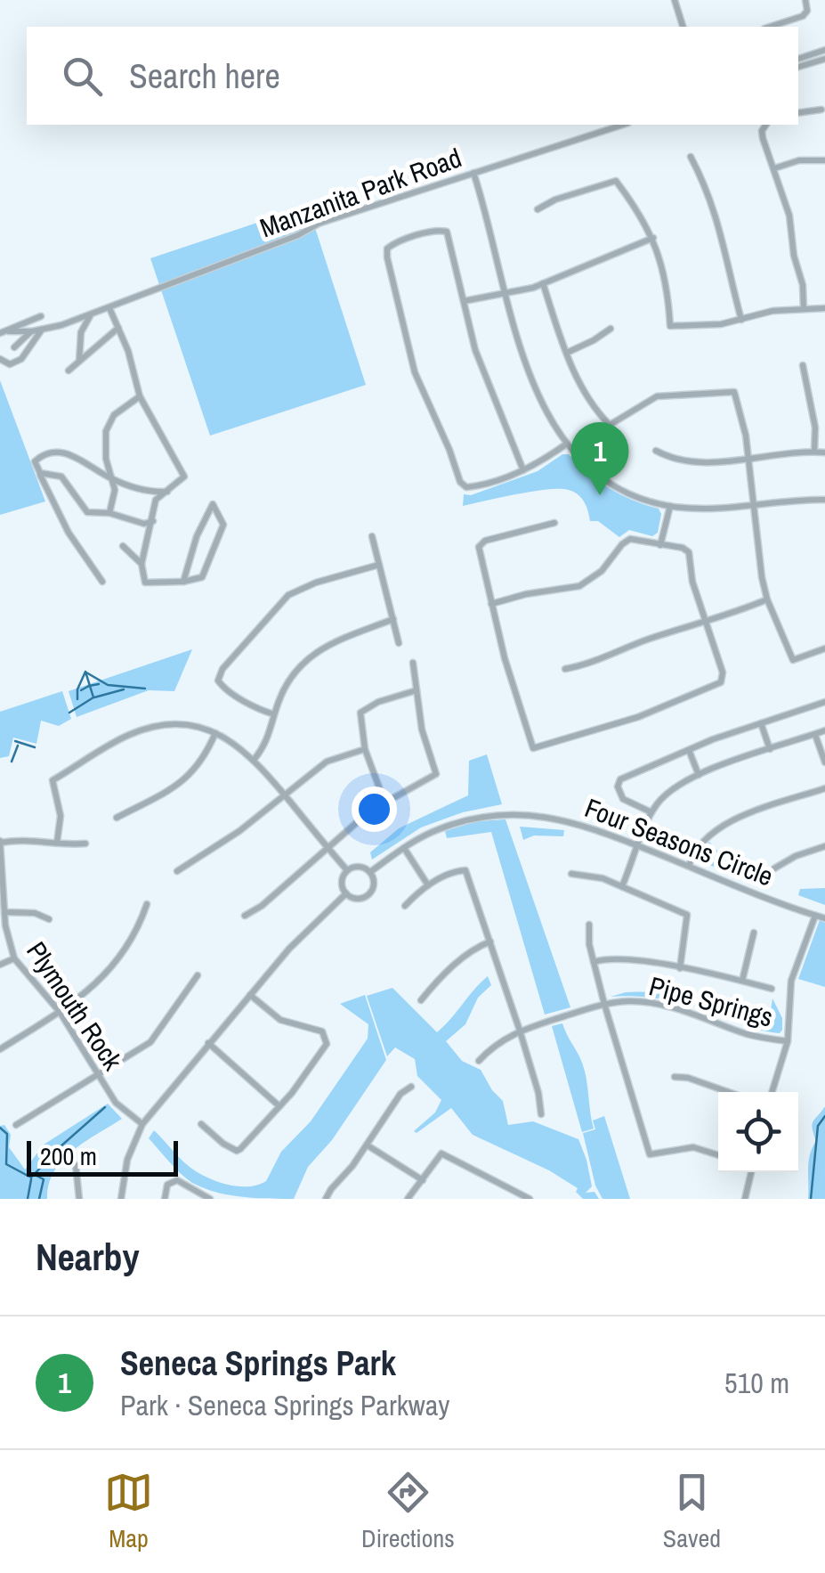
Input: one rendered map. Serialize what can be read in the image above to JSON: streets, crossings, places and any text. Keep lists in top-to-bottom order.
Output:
{
  "streets": {
    "street": [
      "Manzanita Park Road",
      "Four Seasons Circle",
      "Pipe Springs",
      "Plymouth Rock"
    ]
  },
  "crossings": [
    ["Four Seasons Circle", "Plymouth Rock"]
  ],
  "scale_bar": "200 m",
  "page": {
    "search": "Search here",
    "pins": "1",
    "scale": "200 m",
    "heading": "Nearby",
    "list": [
      {
        "mark": "1",
        "name": "Seneca Springs Park",
        "note": "Park · Seneca Springs Parkway",
        "value": "510 m"
      }
    ],
    "nav": ["Map", "Directions", "Saved"]
  }
}
